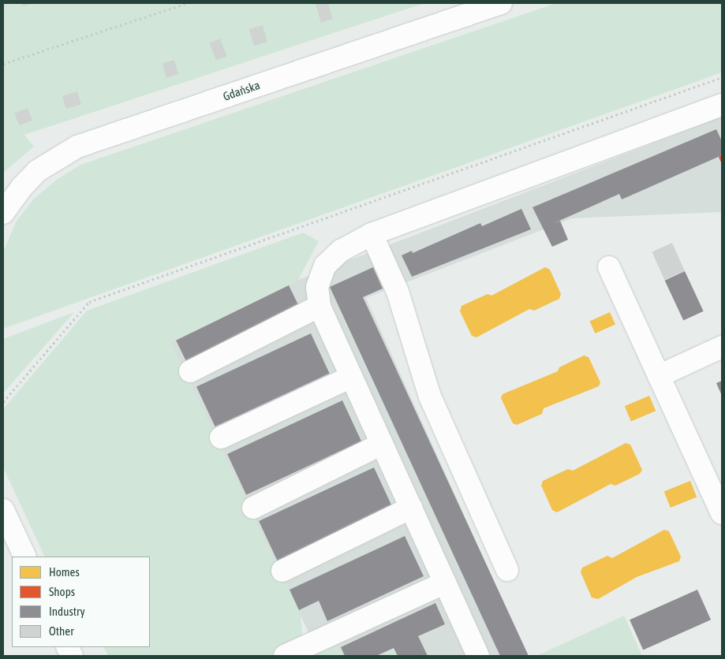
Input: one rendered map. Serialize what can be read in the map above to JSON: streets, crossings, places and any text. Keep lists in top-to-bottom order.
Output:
{
  "streets": {
    "street": ["Gdańska"]
  },
  "legend": [
    "Homes",
    "Shops",
    "Industry",
    "Other"
  ]
}
